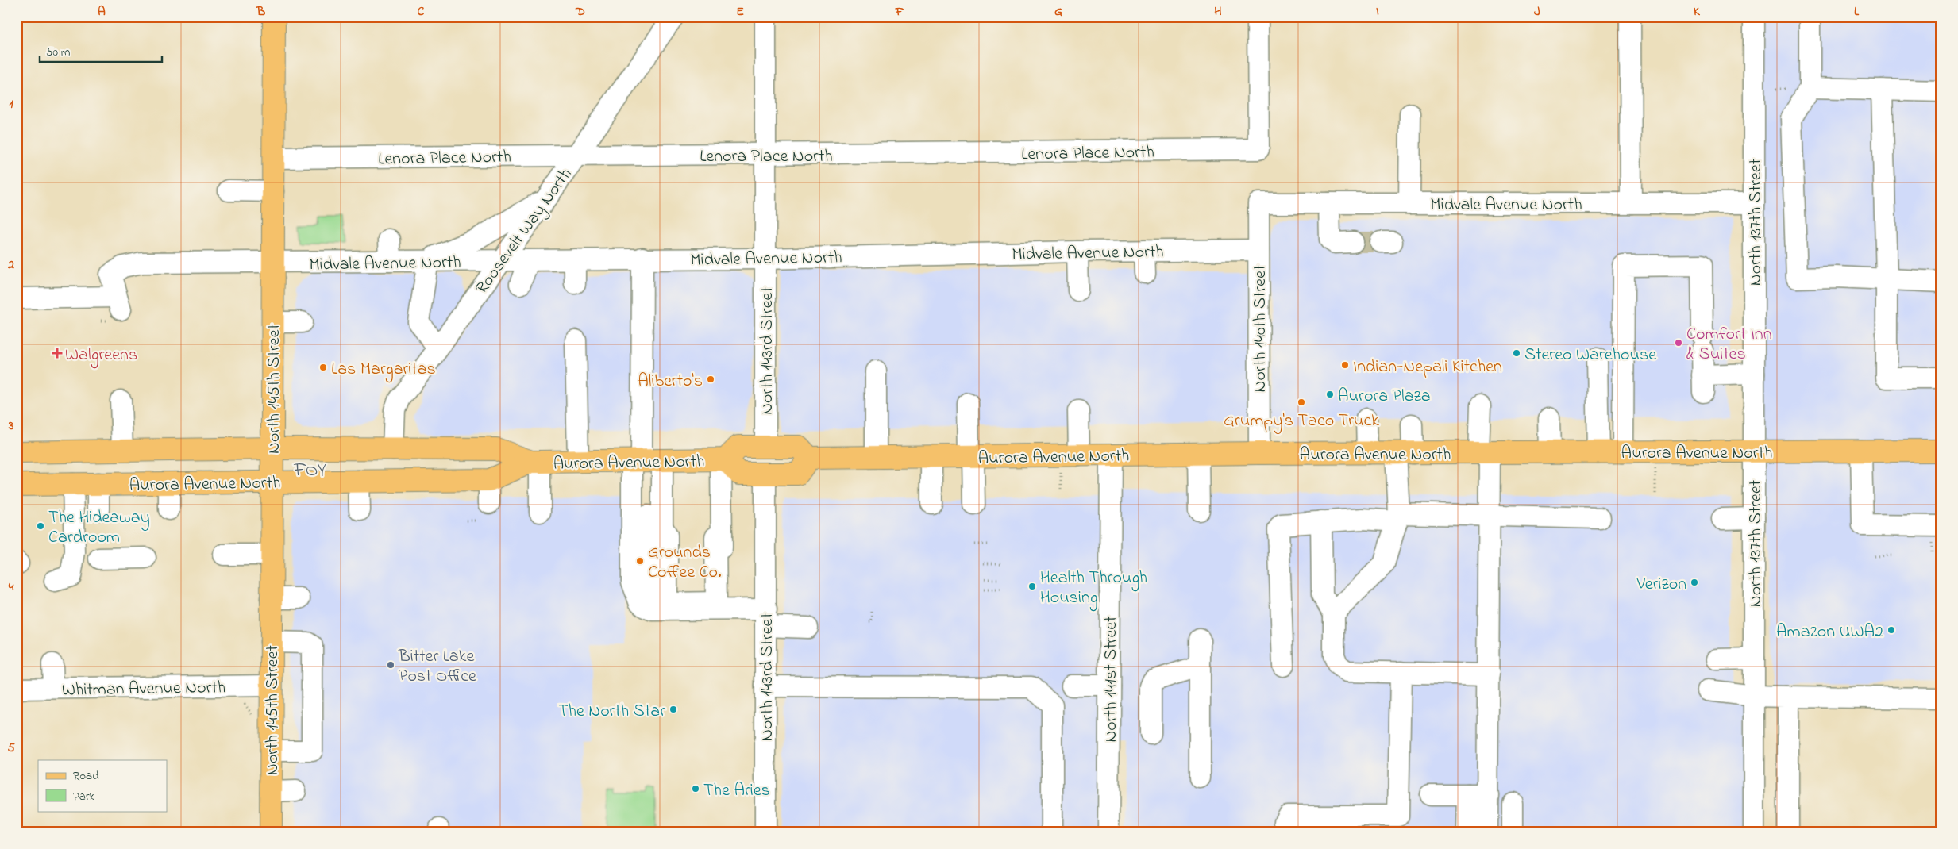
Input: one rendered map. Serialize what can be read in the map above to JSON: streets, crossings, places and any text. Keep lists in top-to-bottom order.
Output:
{
  "streets": {
    "main road": ["North 145th Street", "Aurora Avenue North"],
    "street": [
      "Lenora Place North",
      "Midvale Avenue North",
      "North 137th Street",
      "Roosevelt Way North",
      "North 140th Street",
      "North 143rd Street",
      "North 141st Street",
      "Whitman Avenue North"
    ]
  },
  "crossings": [
    ["Lenora Place North", "Roosevelt Way North"],
    ["Lenora Place North", "North 143rd Street"],
    ["Lenora Place North", "North 145th Street"],
    ["Midvale Avenue North", "North 137th Street"],
    ["Midvale Avenue North", "Roosevelt Way North"],
    ["Midvale Avenue North", "North 140th Street"],
    ["Midvale Avenue North", "North 143rd Street"],
    ["Midvale Avenue North", "North 145th Street"],
    ["North 137th Street", "Aurora Avenue North"],
    ["Roosevelt Way North", "Aurora Avenue North"],
    ["North 140th Street", "Aurora Avenue North"],
    ["North 143rd Street", "Aurora Avenue North"],
    ["North 145th Street", "Aurora Avenue North"],
    ["North 145th Street", "Whitman Avenue North"],
    ["Aurora Avenue North", "North 141st Street"]
  ],
  "districts": ["FOY"],
  "places": {
    "other": [
      "Comfort Inn & Suites",
      "Stereo Warehouse",
      "Indian-Nepali Kitchen",
      "Las Margaritas",
      "Aliberto's",
      "Aurora Plaza",
      "Grumpy's Taco Truck",
      "The Hideaway Cardroom",
      "Grounds Coffee Co.",
      "Verizon",
      "Health Through Housing",
      "Amazon UWA2",
      "Bitter Lake Post Office",
      "The North Star",
      "The Aries"
    ],
    "health": ["Walgreens"]
  },
  "legend": ["Road", "Park"],
  "scale_bar": "50 m",
  "grid": {
    "columns": [
      "A",
      "B",
      "C",
      "D",
      "E",
      "F",
      "G",
      "H",
      "I",
      "J",
      "K",
      "L"
    ],
    "rows": [
      "1",
      "2",
      "3",
      "4",
      "5"
    ]
  }
}
